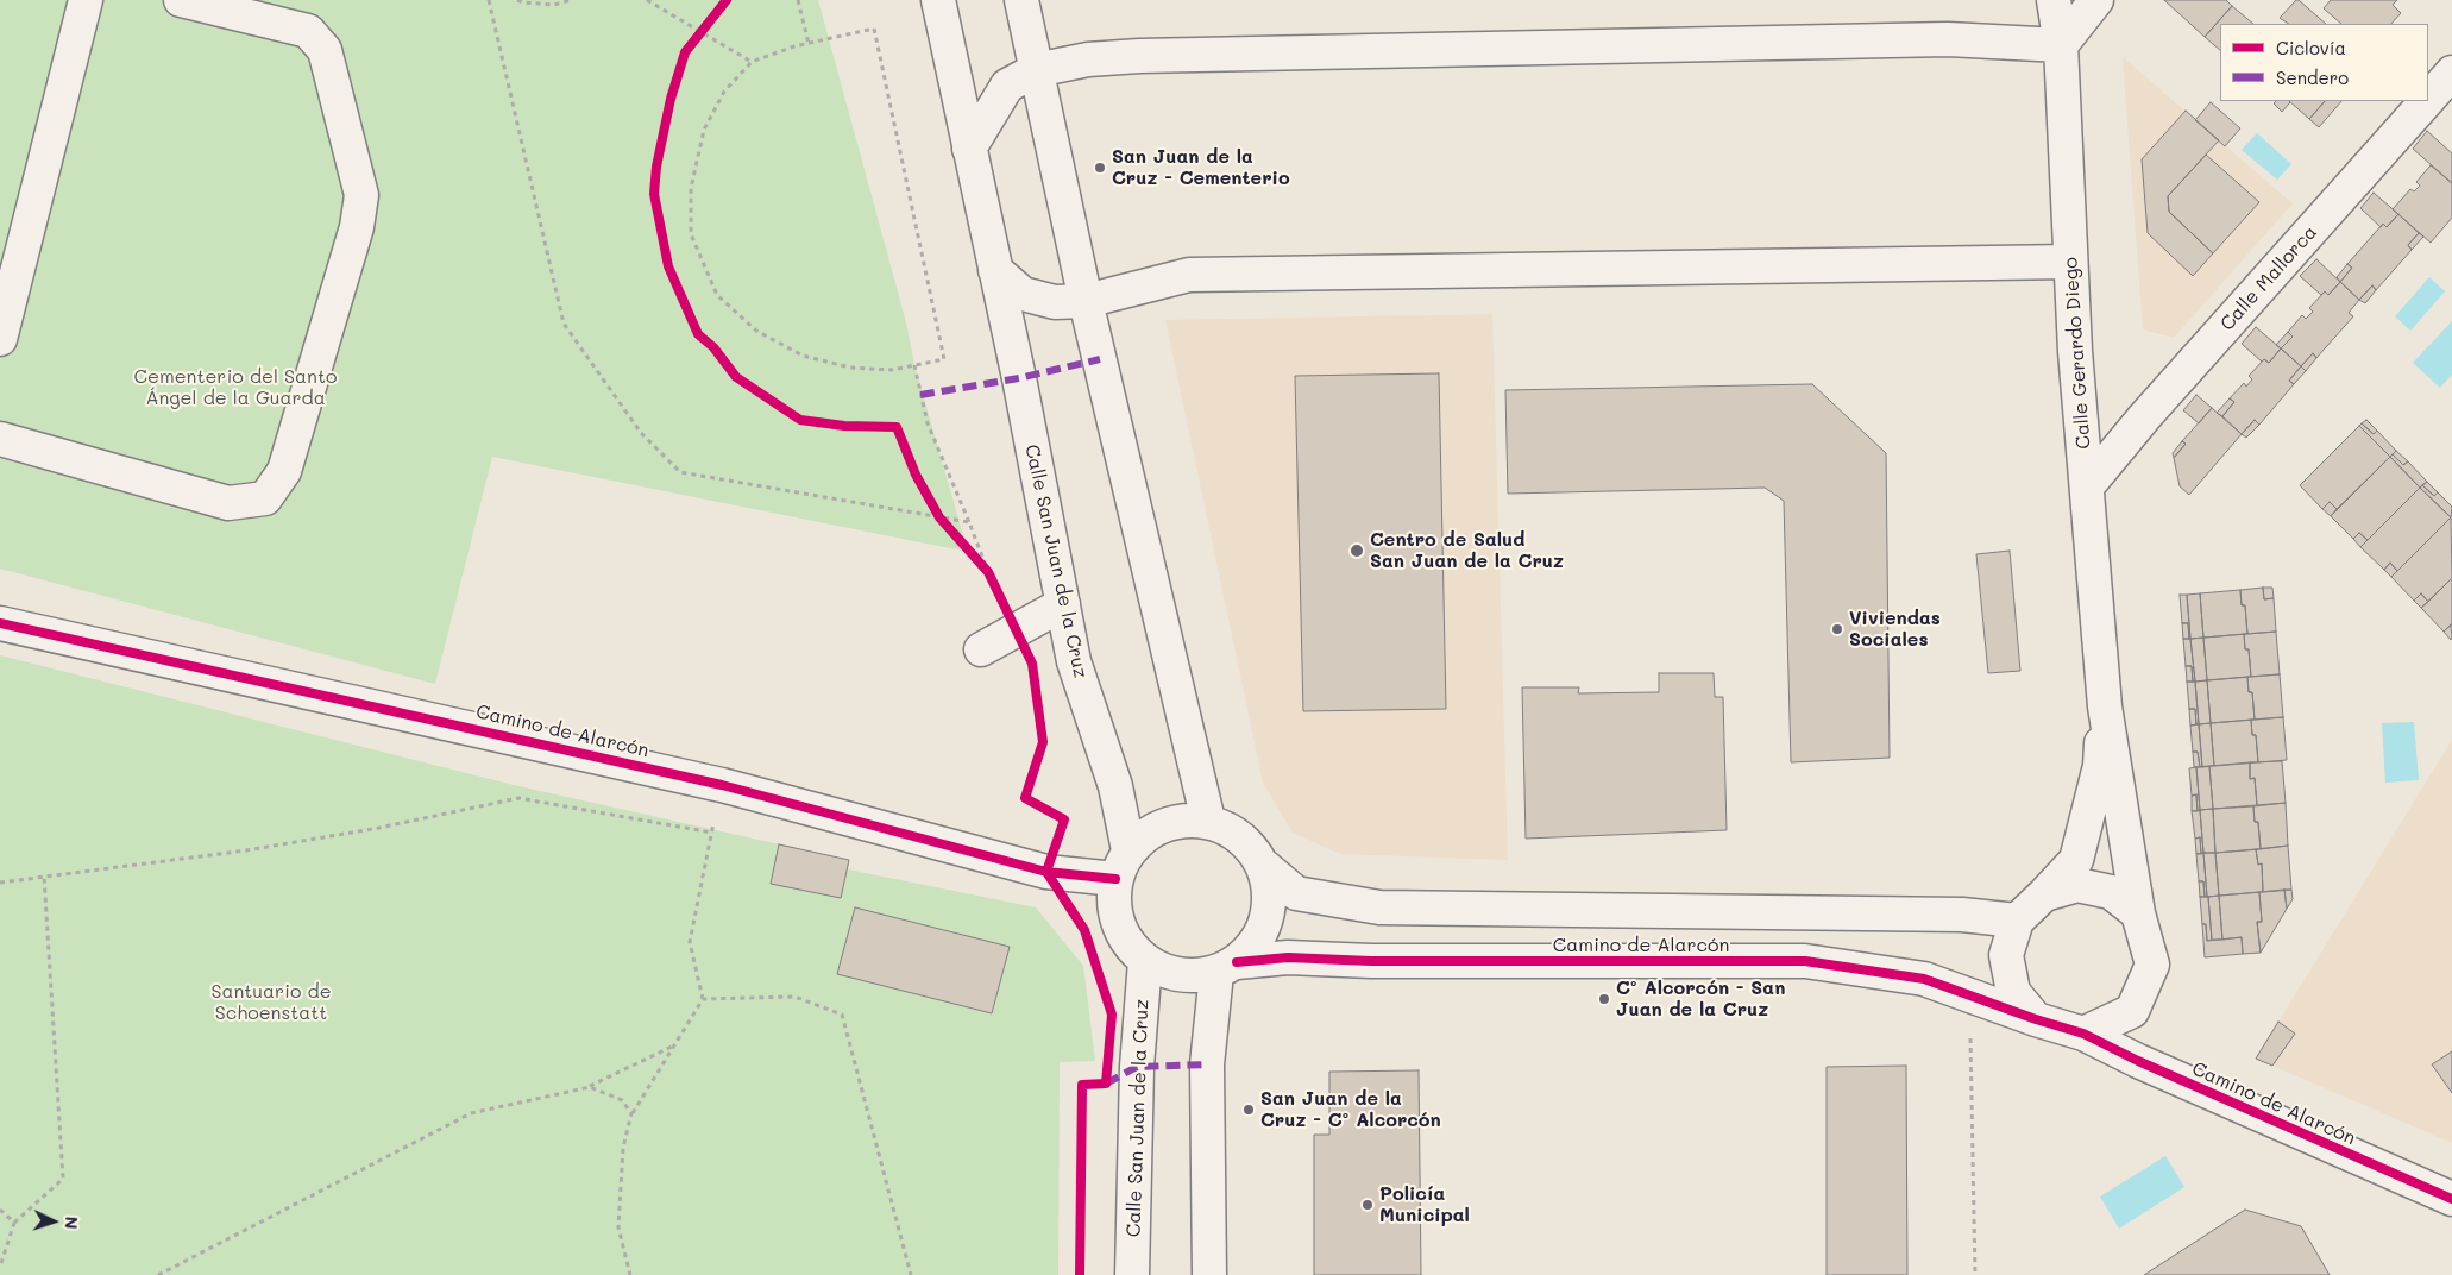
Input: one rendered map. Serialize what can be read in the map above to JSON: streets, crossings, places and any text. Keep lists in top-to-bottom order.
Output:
{
  "streets": {
    "street": [
      "Calle Mallorca",
      "Calle Gerardo Diego",
      "Calle San Juan de la Cruz",
      "Camino de Alarcón"
    ]
  },
  "crossings": [
    ["Calle Mallorca", "Calle Gerardo Diego"],
    ["Calle Gerardo Diego", "Camino de Alarcón"],
    ["Calle San Juan de la Cruz", "Camino de Alarcón"]
  ],
  "parks": ["Cementerio del Santo Ángel de la Guarda", "Santuario de Schoenstatt"],
  "places": [
    "San Juan de la Cruz - Cementerio",
    "Centro de Salud San Juan de la Cruz",
    "Viviendas Sociales",
    "Cº Alcorcón - San Juan de la Cruz",
    "San Juan de la Cruz - Cº Alcorcón",
    "Policía Municipal"
  ],
  "legend": ["Ciclovía", "Sendero"],
  "north": "right"
}
